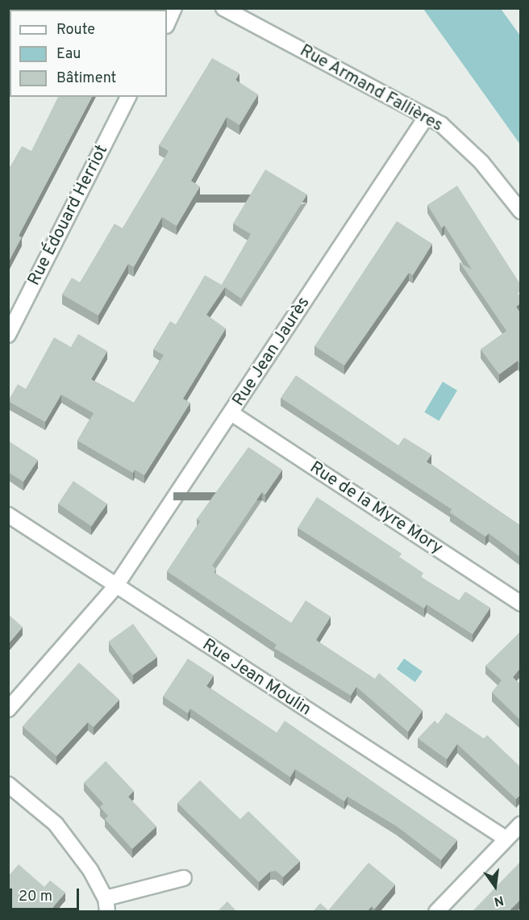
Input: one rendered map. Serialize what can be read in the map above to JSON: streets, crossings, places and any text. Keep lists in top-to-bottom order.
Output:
{
  "streets": {
    "street": [
      "Rue Armand Fallières",
      "Rue Édouard Herriot",
      "Rue Jean Jaurès",
      "Rue de la Myre Mory",
      "Rue Jean Moulin"
    ]
  },
  "crossings": [
    ["Rue Armand Fallières", "Rue Jean Jaurès"],
    ["Rue Jean Jaurès", "Rue de la Myre Mory"],
    ["Rue Jean Jaurès", "Rue Jean Moulin"]
  ],
  "legend": ["Route", "Eau", "Bâtiment"],
  "scale_bar": "20 m",
  "north": "bottom"
}
